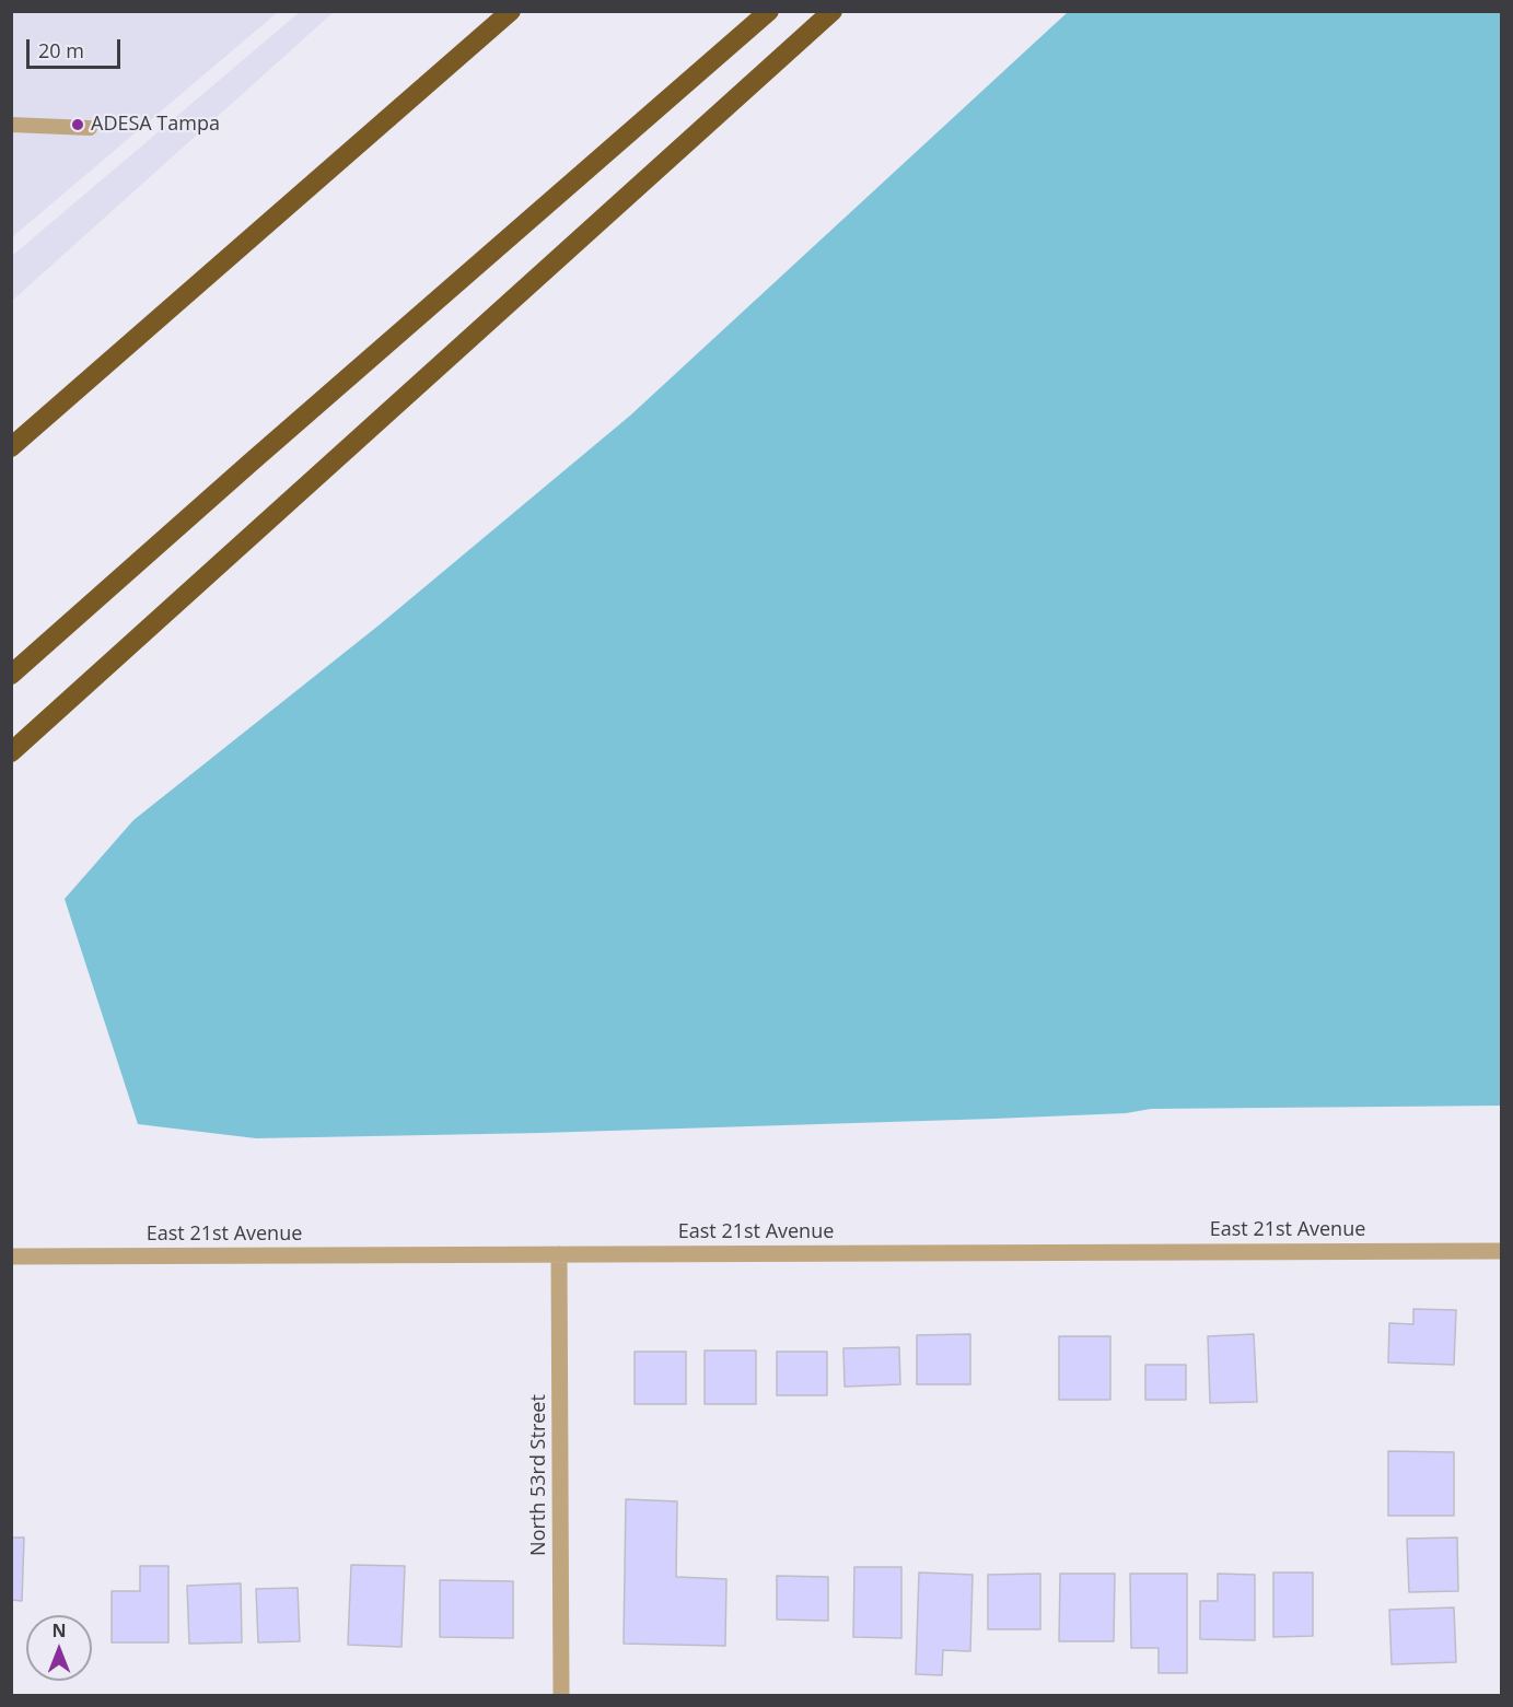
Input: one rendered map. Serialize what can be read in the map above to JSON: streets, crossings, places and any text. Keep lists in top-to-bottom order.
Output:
{
  "streets": {
    "street": ["East 21st Avenue", "North 53rd Street"]
  },
  "crossings": [
    ["East 21st Avenue", "North 53rd Street"]
  ],
  "places": ["ADESA Tampa"],
  "scale_bar": "20 m",
  "north": "top"
}
